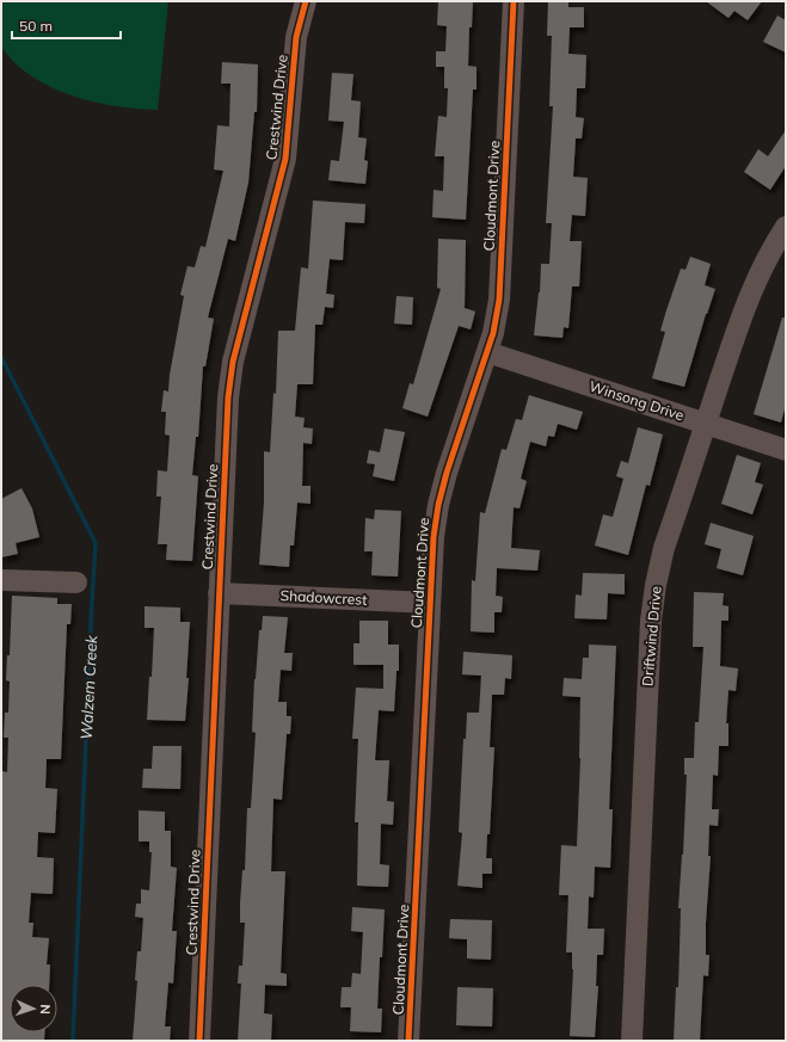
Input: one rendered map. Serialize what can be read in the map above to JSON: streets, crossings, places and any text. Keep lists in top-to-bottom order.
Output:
{
  "streets": {
    "street": [
      "Crestwind Drive",
      "Cloudmont Drive",
      "Winsong Drive",
      "Shadowcrest",
      "Driftwind Drive"
    ]
  },
  "crossings": [
    ["Crestwind Drive", "Shadowcrest"],
    ["Cloudmont Drive", "Winsong Drive"],
    ["Cloudmont Drive", "Shadowcrest"],
    ["Winsong Drive", "Driftwind Drive"]
  ],
  "water": ["Walzem Creek"],
  "scale_bar": "50 m",
  "north": "right"
}
